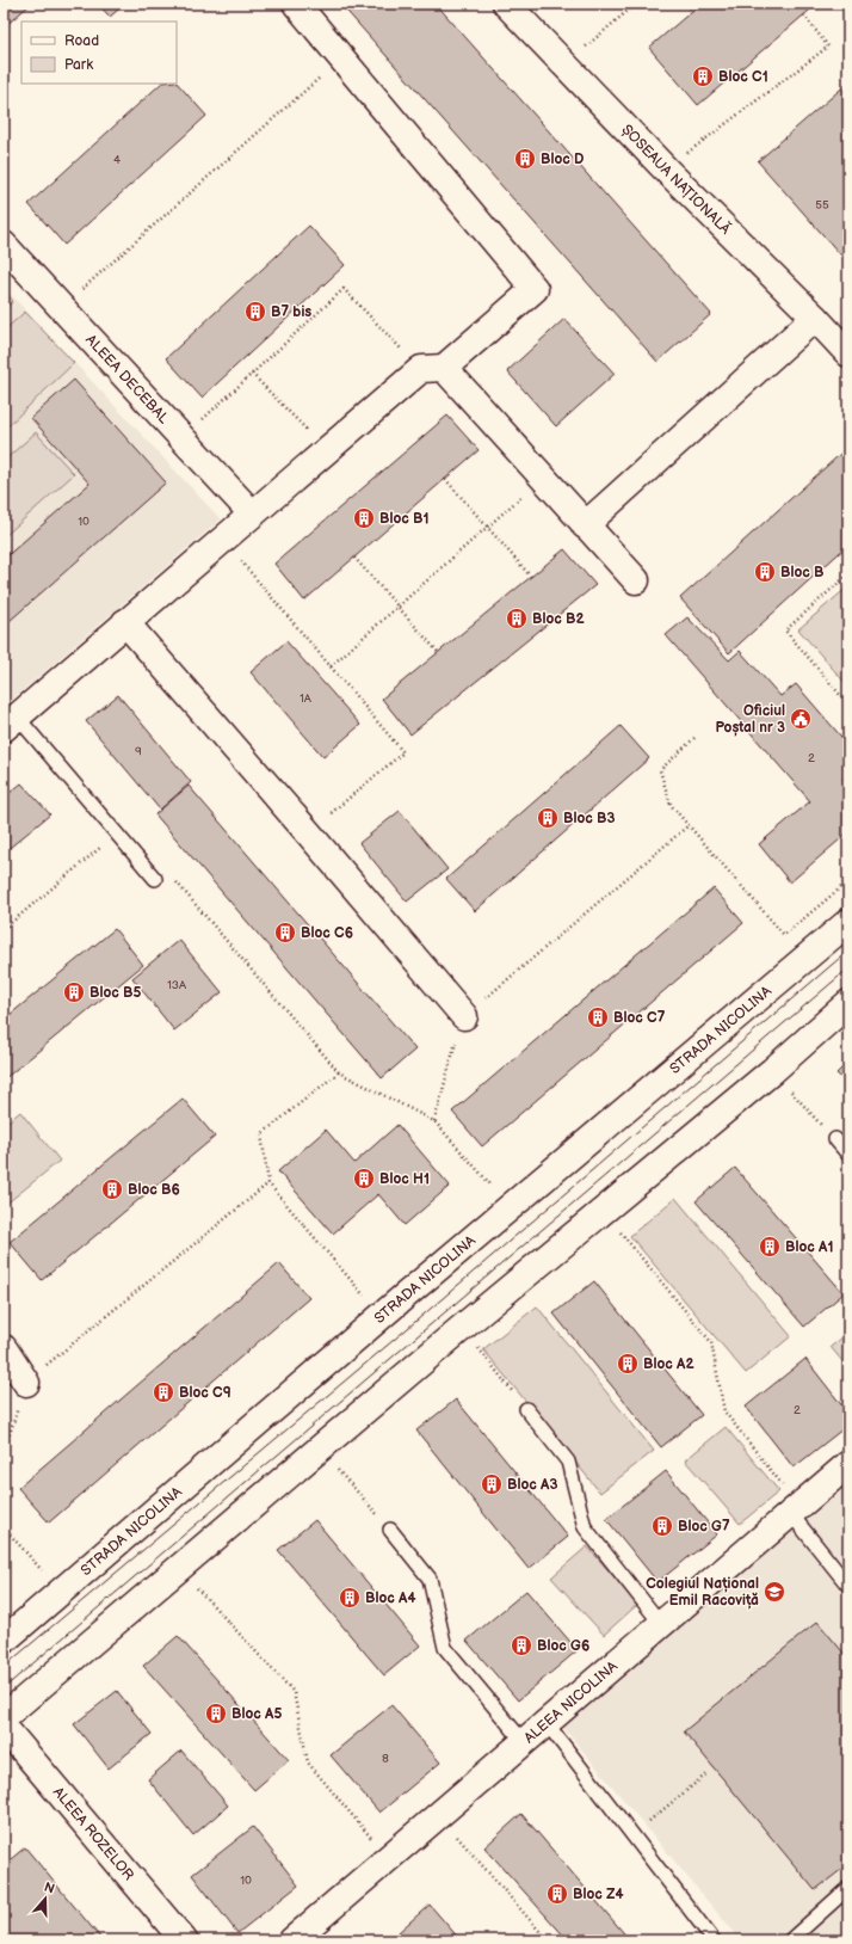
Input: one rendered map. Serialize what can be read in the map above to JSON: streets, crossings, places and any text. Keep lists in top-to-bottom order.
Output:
{
  "streets": {
    "street": [
      "ȘOSEAUA NAȚIONALĂ",
      "ALEEA DECEBAL",
      "STRADA NICOLINA",
      "ALEEA NICOLINA",
      "ALEEA ROZELOR"
    ]
  },
  "places": {
    "building": [
      "Bloc C1",
      "Bloc D",
      "B7 bis",
      "Bloc B1",
      "Bloc B",
      "Bloc B2",
      "Bloc B3",
      "Bloc C6",
      "Bloc B5",
      "Bloc C7",
      "Bloc H1",
      "Bloc B6",
      "Bloc A1",
      "Bloc A2",
      "Bloc C9",
      "Bloc A3",
      "Bloc G7",
      "Bloc A4",
      "Bloc G6",
      "Bloc A5",
      "Bloc Z4"
    ],
    "public building": ["Oficiul Poștal nr 3"],
    "school or university": ["Colegiul Național Emil Racoviță"]
  },
  "house_numbers": [
    "4",
    "55",
    "10",
    "1A",
    "9",
    "2",
    "13A",
    "2",
    "8",
    "10"
  ],
  "legend": ["Road", "Park"],
  "north": "top"
}
